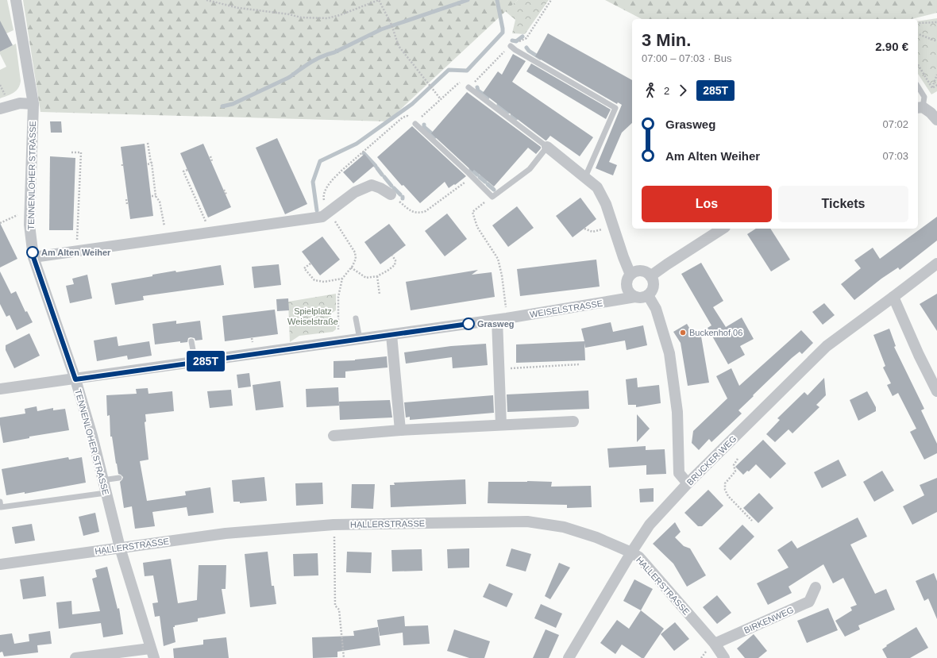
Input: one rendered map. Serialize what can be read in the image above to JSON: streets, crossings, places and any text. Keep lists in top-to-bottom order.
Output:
{
  "streets": {
    "street": [
      "TENNENLOHER STRASSE",
      "WEISELSTRASSE",
      "BRUCKER WEG",
      "HALLERSTRASSE",
      "BIRKENWEG"
    ]
  },
  "crossings": [
    ["TENNENLOHER STRASSE", "WEISELSTRASSE"],
    ["TENNENLOHER STRASSE", "HALLERSTRASSE"],
    ["BRUCKER WEG", "HALLERSTRASSE"],
    ["HALLERSTRASSE", "BIRKENWEG"]
  ],
  "parks": ["Spielplatz Weiselstraße"],
  "places": ["Am Alten Weiher", "Grasweg", "Buckenhof 06"],
  "lines": ["bus line 285T"],
  "page": {
    "on_map": "285T",
    "heading": ["3 Min.", "07:00 – 07:03 · Bus", "2.90 €"],
    "legs": ["2", "285T"],
    "list": [
      {
        "name": "Grasweg",
        "value": "07:02"
      },
      {
        "name": "Am Alten Weiher",
        "value": "07:03"
      }
    ],
    "buttons": ["Los", "Tickets"]
  }
}
